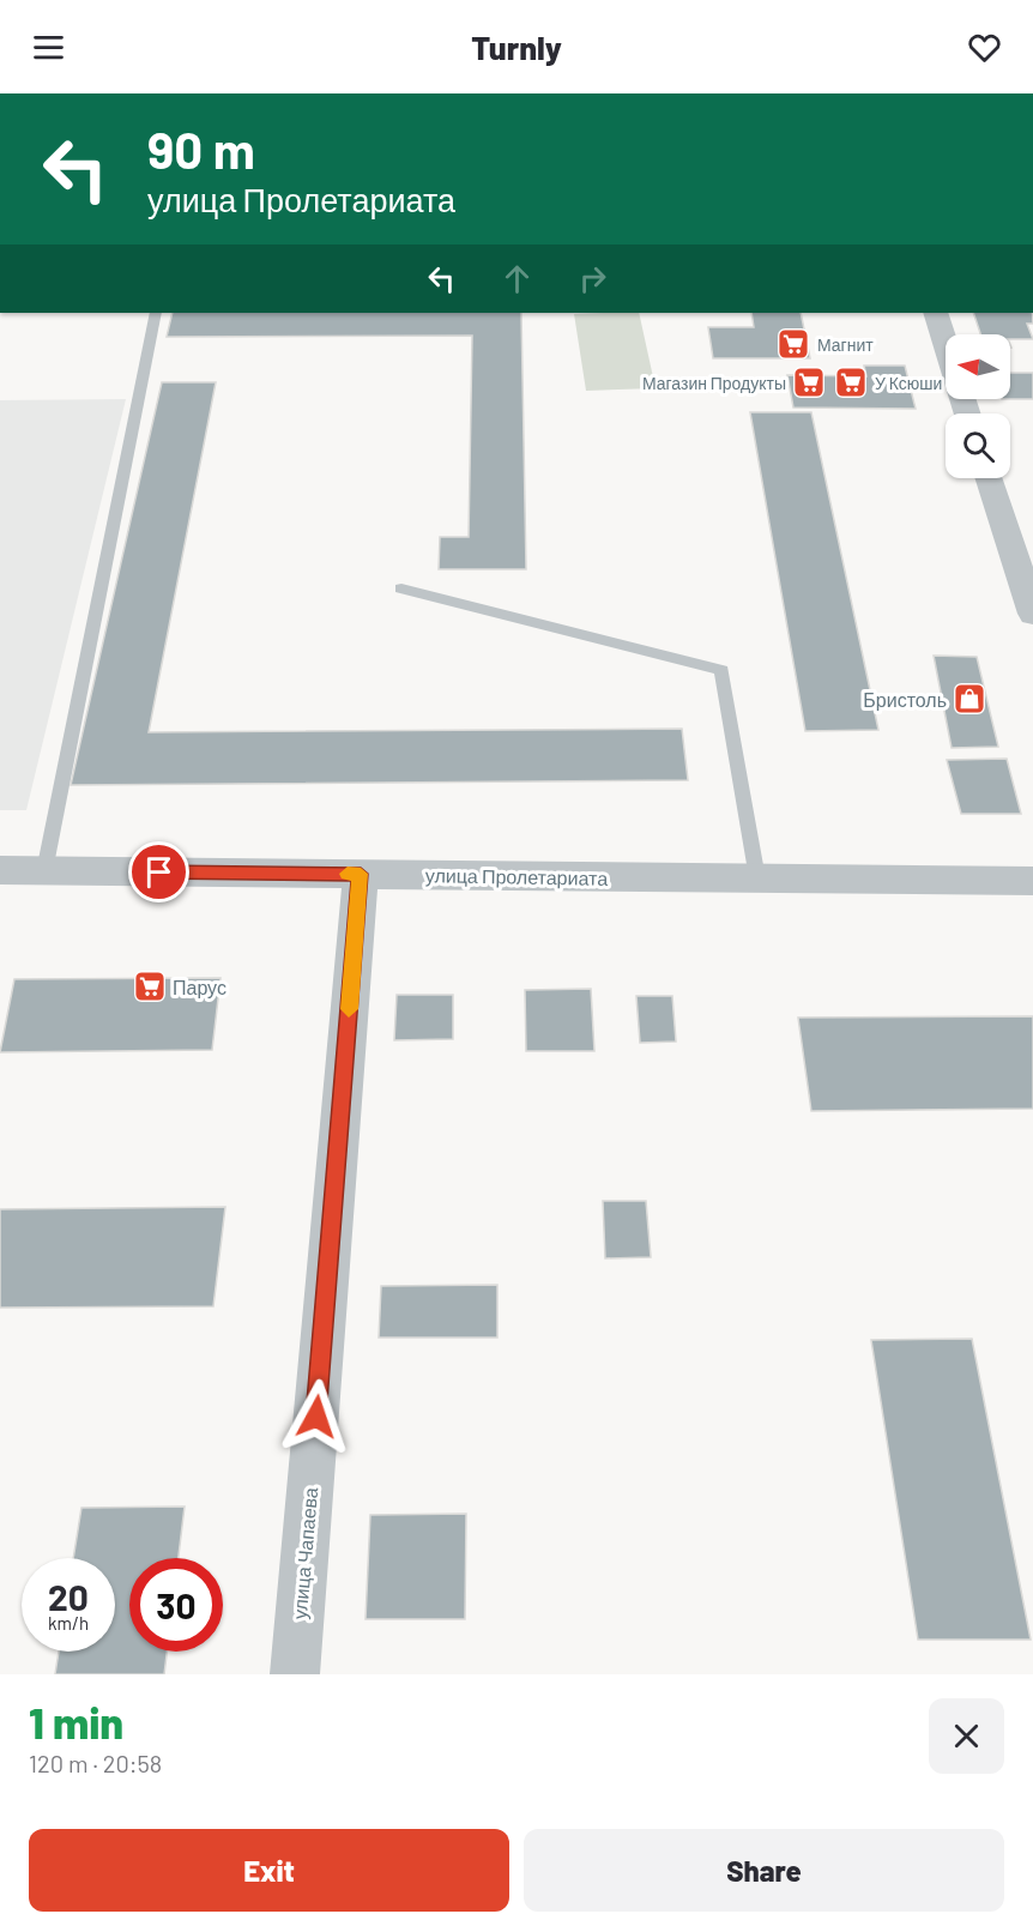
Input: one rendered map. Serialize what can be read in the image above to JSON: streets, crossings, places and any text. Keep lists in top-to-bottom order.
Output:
{
  "streets": {
    "street": ["улица Пролетариата", "улица Чапаева"]
  },
  "crossings": [
    ["улица Пролетариата", "улица Чапаева"]
  ],
  "places": {
    "supermarket": [
      "Магнит",
      "Магазин Продукты",
      "У Ксюши",
      "Парус"
    ],
    "shop": ["Бристоль"]
  },
  "north": "left",
  "page": {
    "header": "Turnly",
    "turn": ["90 m", "улица Пролетариата"],
    "speed": "20 km/h",
    "limit": "30",
    "heading": ["1 min", "120 m · 20:58"],
    "buttons": ["Exit", "Share"]
  }
}
